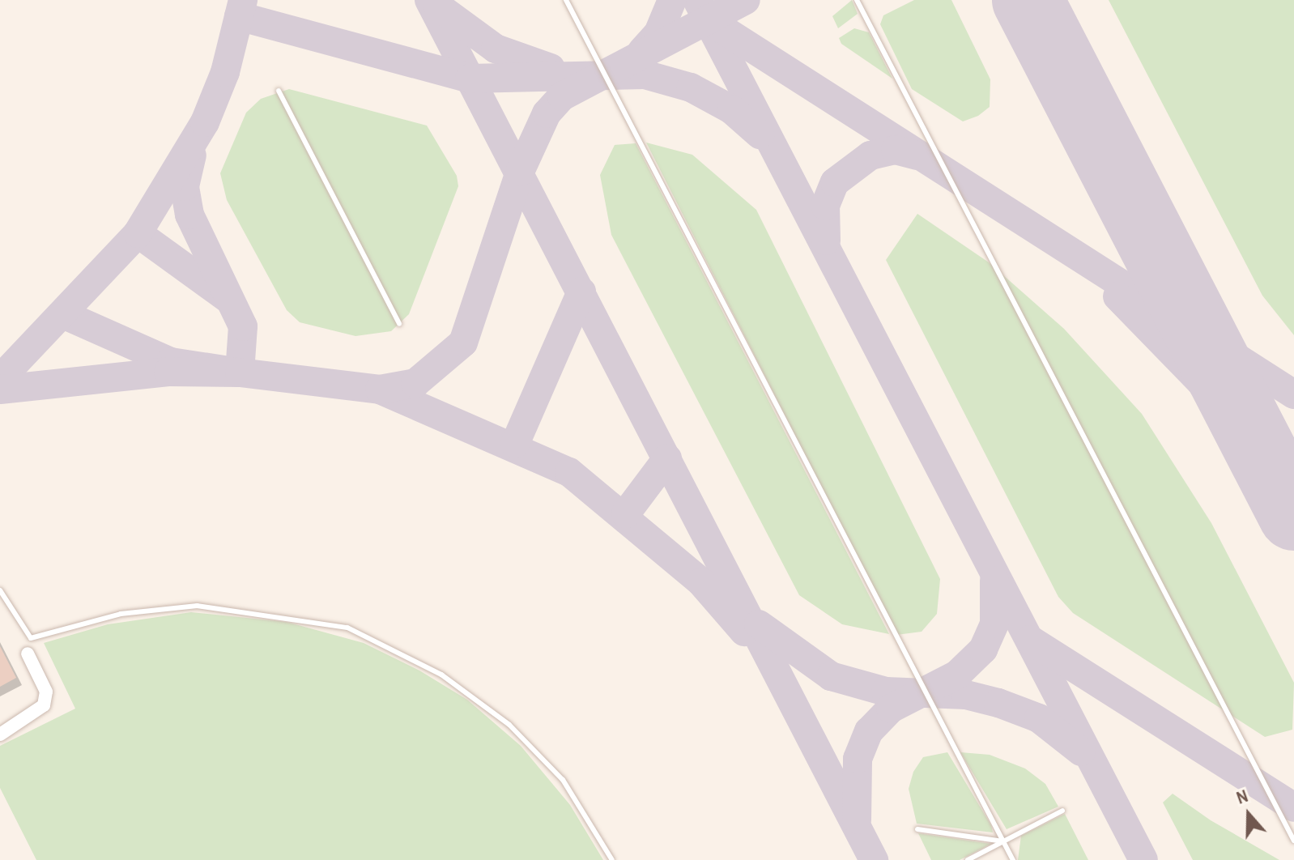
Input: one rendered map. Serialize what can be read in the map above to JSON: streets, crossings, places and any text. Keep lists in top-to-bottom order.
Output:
{
  "north": "top"
}
